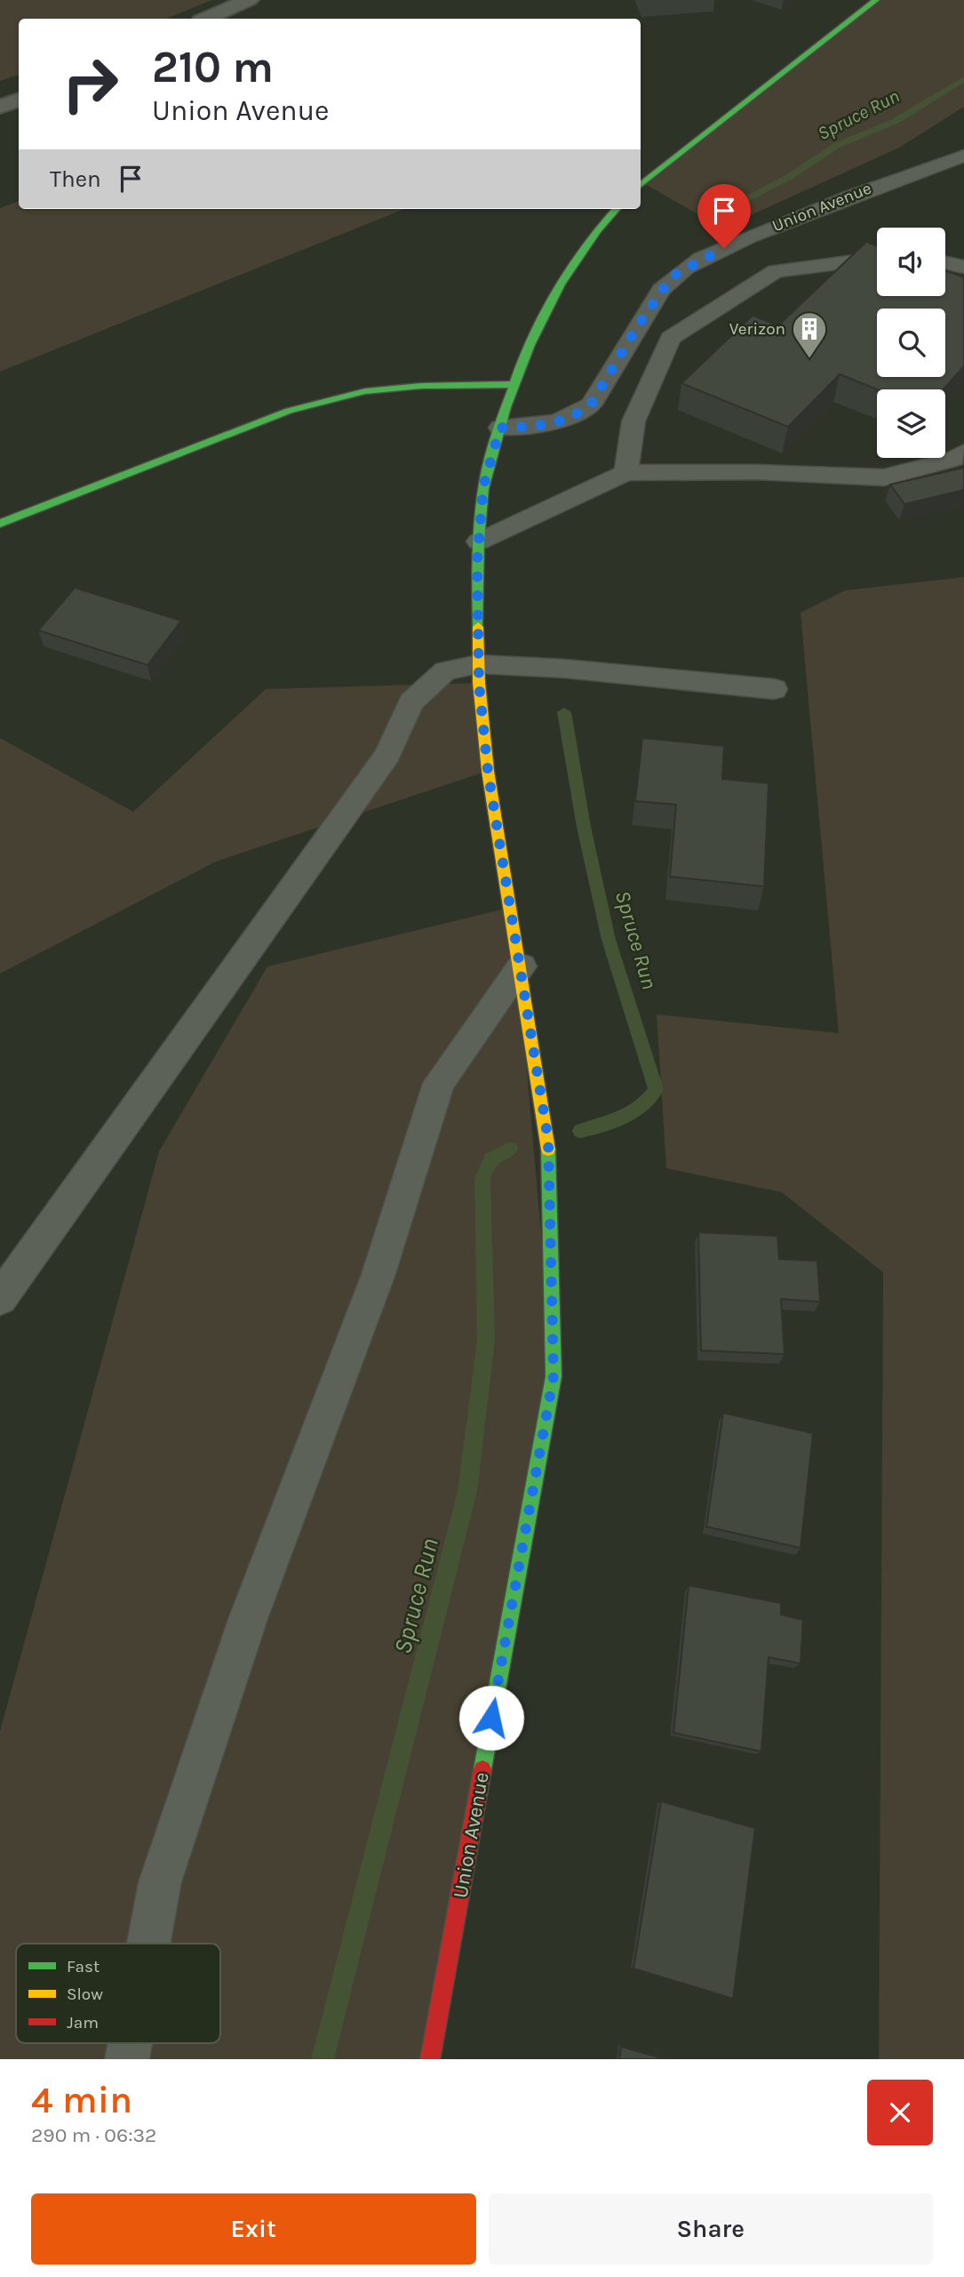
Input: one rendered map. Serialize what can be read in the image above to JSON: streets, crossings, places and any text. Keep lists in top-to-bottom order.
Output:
{
  "streets": {
    "street": ["Union Avenue"]
  },
  "water": ["Spruce Run"],
  "places": {
    "building": ["Verizon"]
  },
  "legend": ["Fast", "Slow", "Jam"],
  "page": {
    "turn": ["210 m", "Union Avenue"],
    "then": "Then",
    "heading": ["4 min", "290 m · 06:32"],
    "buttons": ["Exit", "Share"]
  }
}
